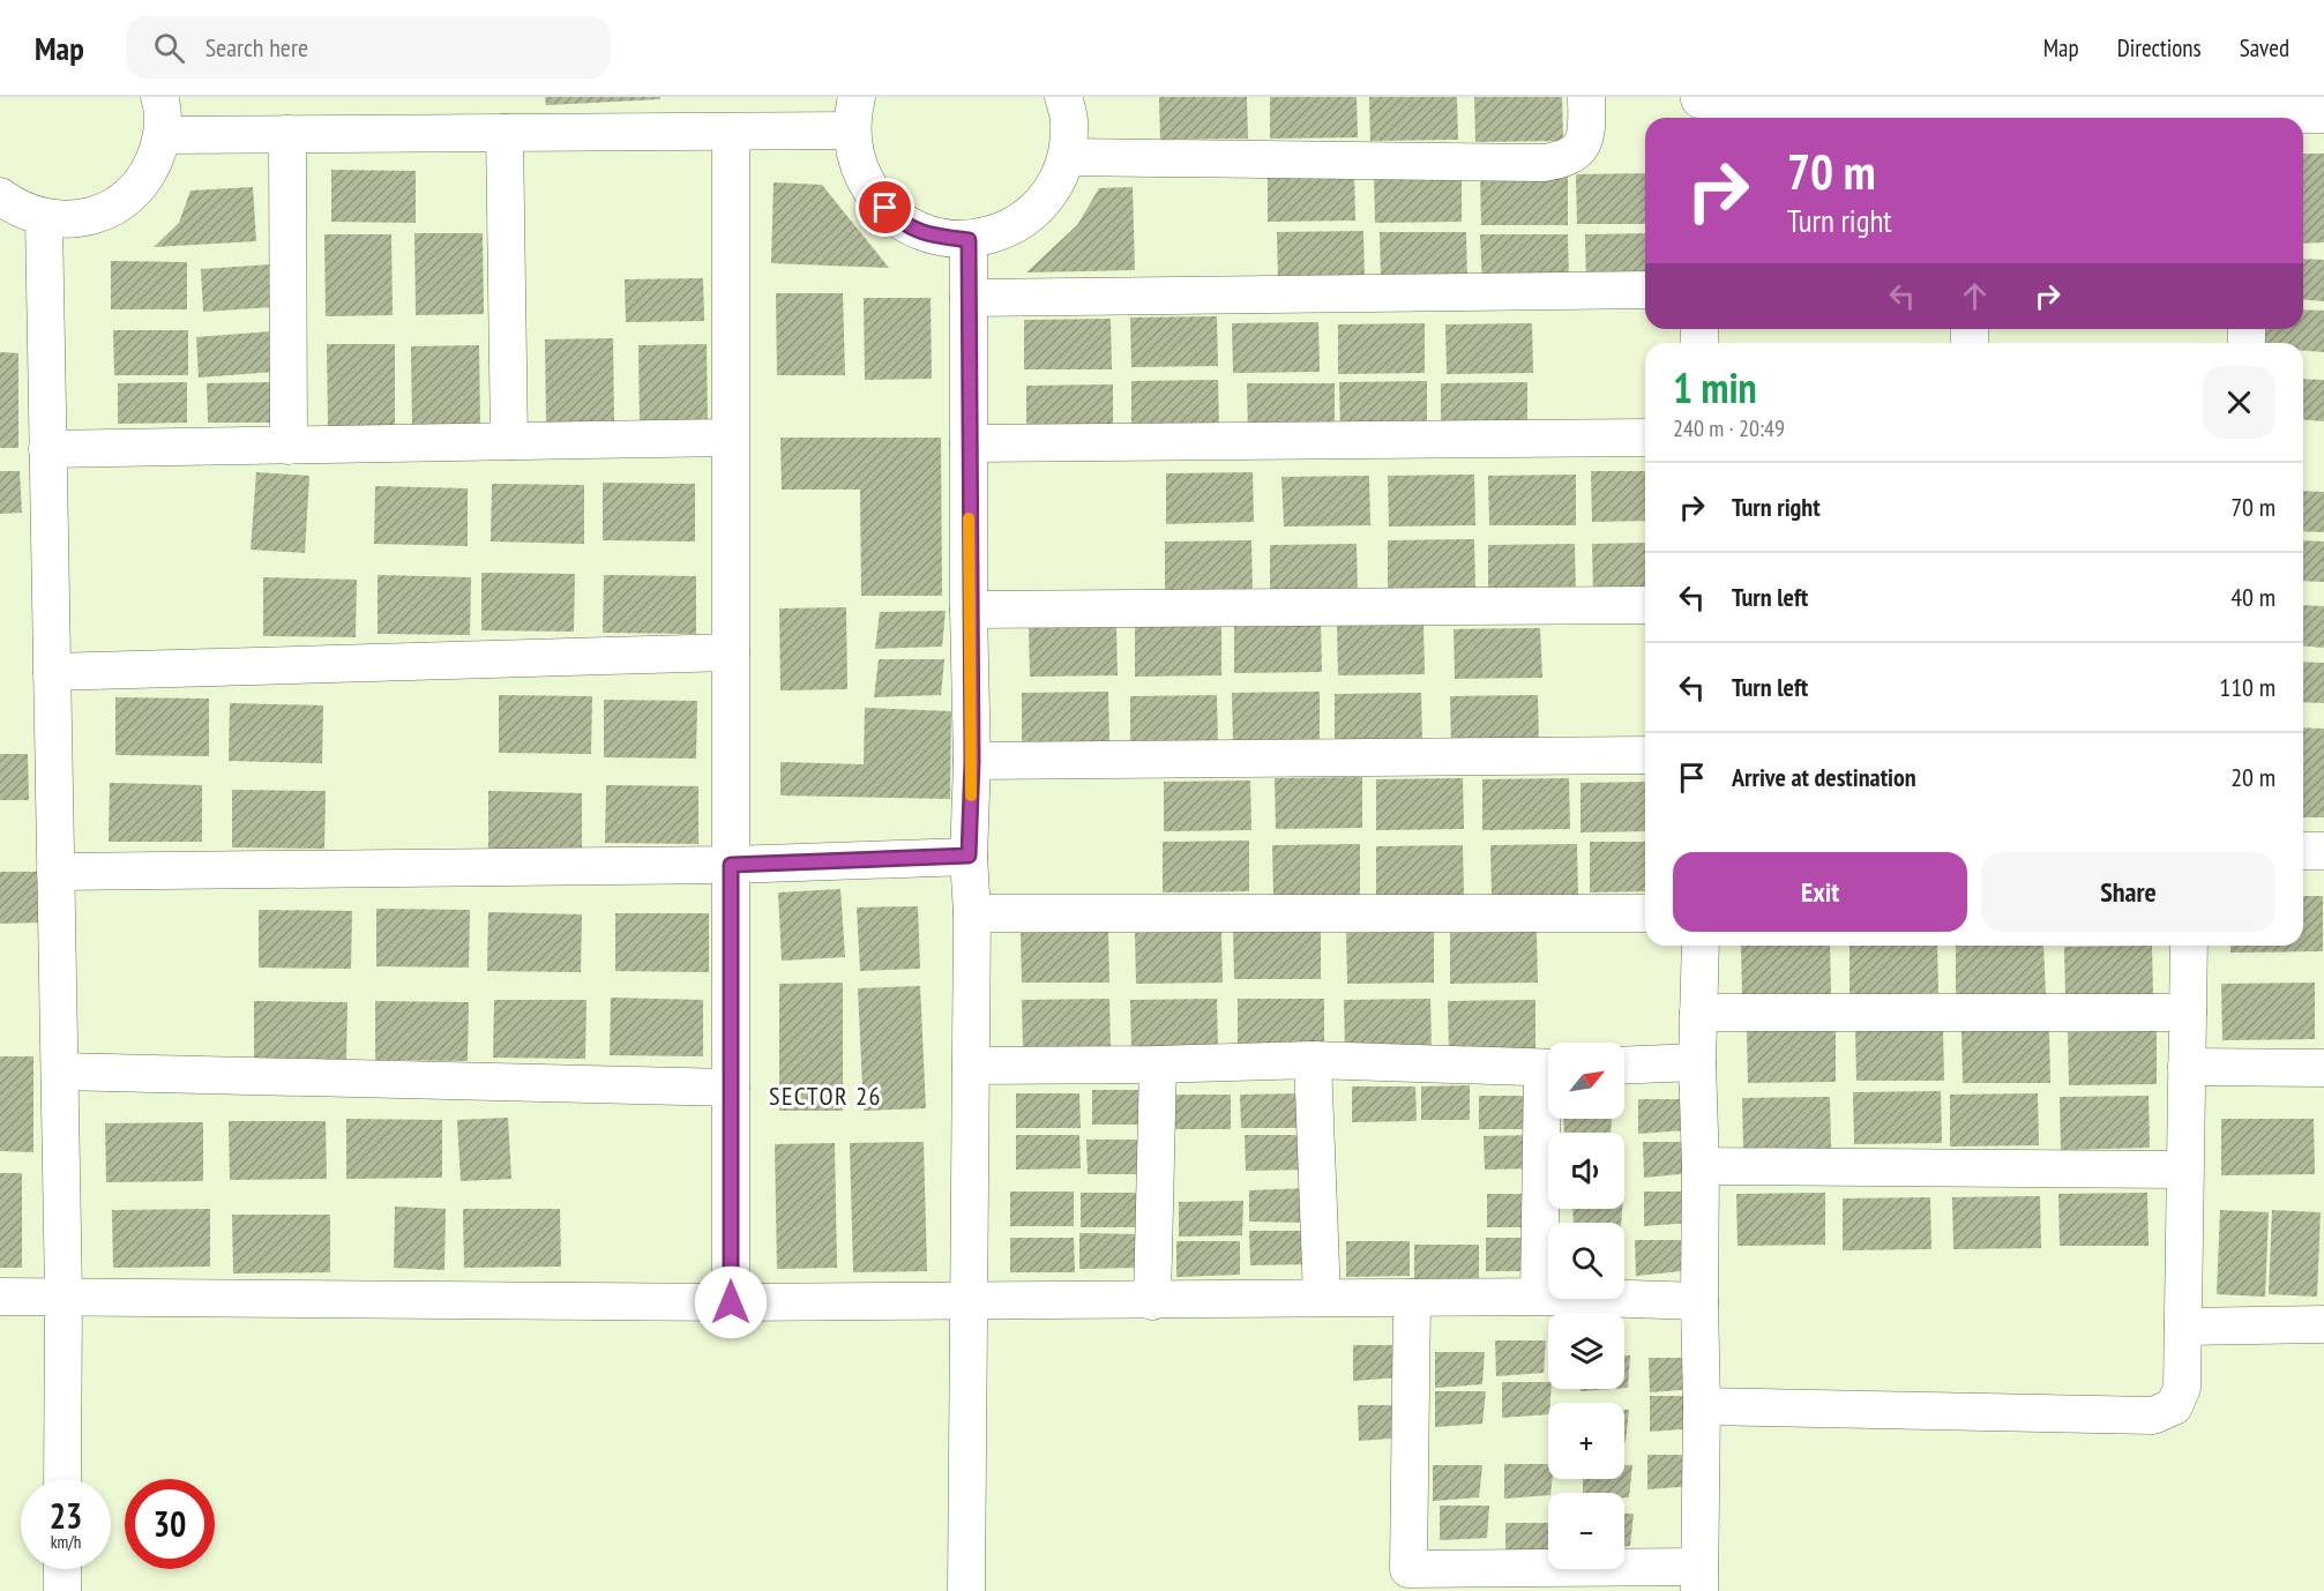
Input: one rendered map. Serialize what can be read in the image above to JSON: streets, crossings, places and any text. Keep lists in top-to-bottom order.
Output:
{
  "districts": ["SECTOR 26"],
  "north": "top right",
  "page": {
    "header": "Map",
    "search": "Search here",
    "nav": ["Map", "Directions", "Saved"],
    "turn": ["70 m", "Turn right"],
    "heading": ["1 min", "240 m · 20:49"],
    "list": [
      {
        "name": "Turn right",
        "value": "70 m"
      },
      {
        "name": "Turn left",
        "value": "40 m"
      },
      {
        "name": "Turn left",
        "value": "110 m"
      },
      {
        "name": "Arrive at destination",
        "value": "20 m"
      }
    ],
    "buttons": ["Exit", "Share"],
    "map_buttons": ["+", "−"],
    "speed": "23 km/h",
    "limit": "30"
  }
}
